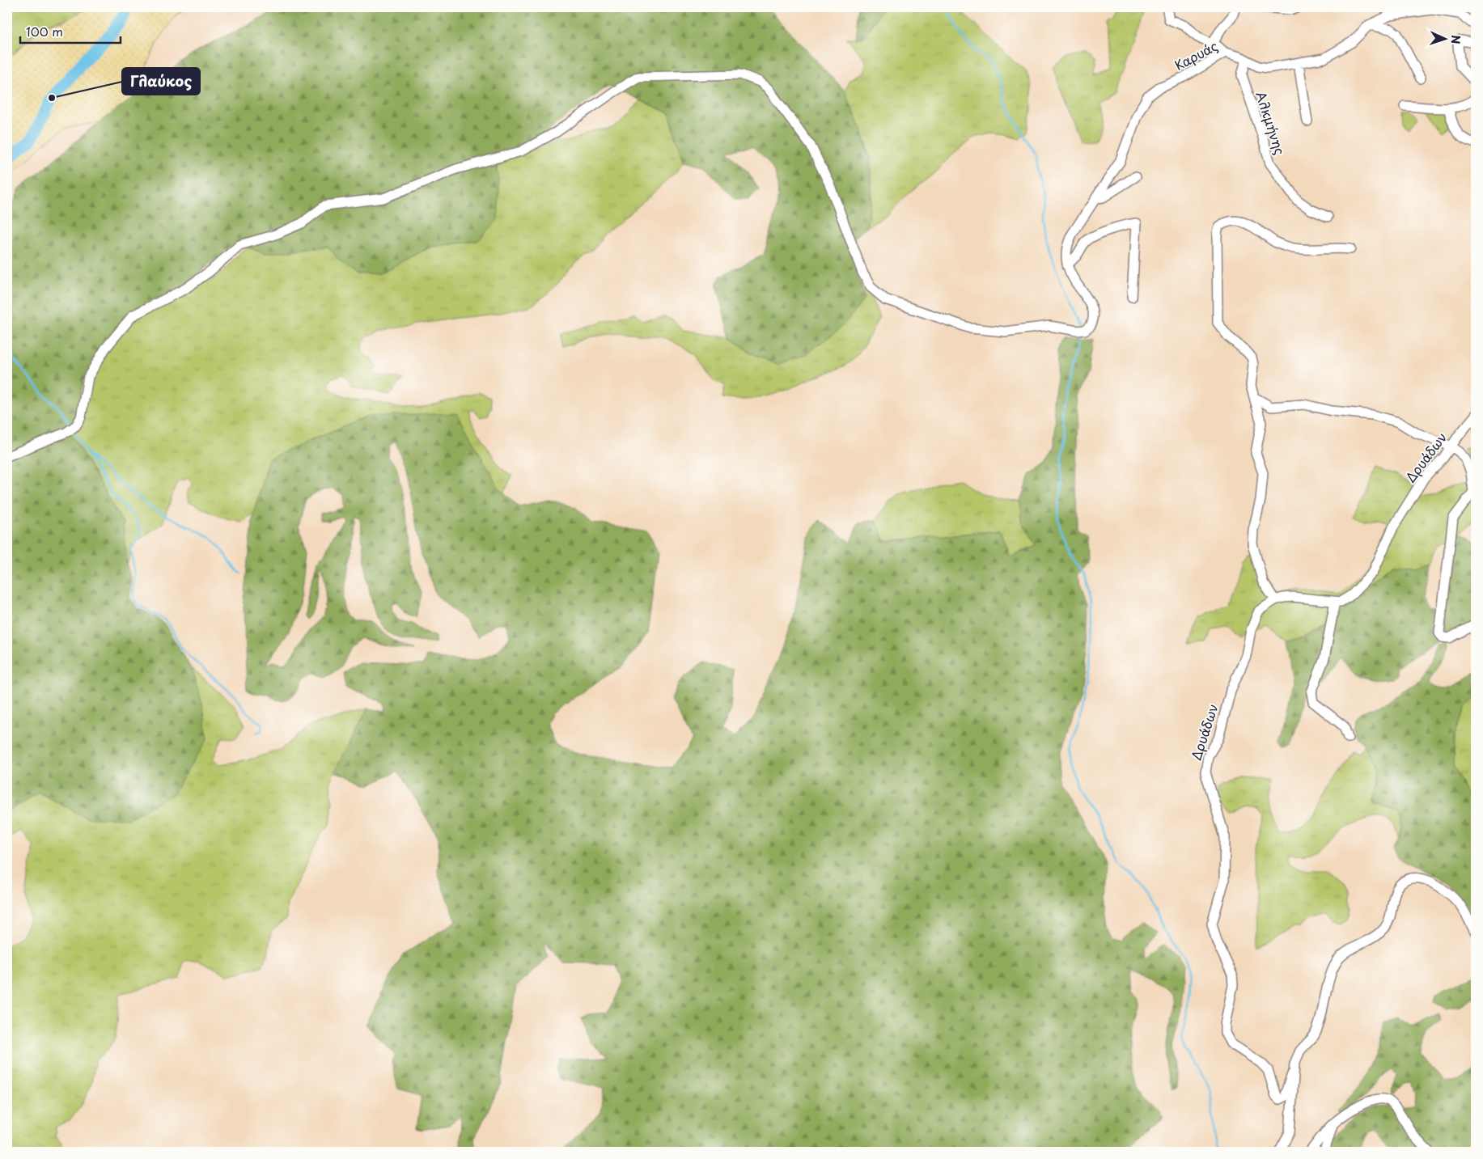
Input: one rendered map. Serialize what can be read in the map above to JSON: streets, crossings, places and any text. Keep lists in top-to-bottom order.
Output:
{
  "streets": {
    "street": ["Καρυάς", "Αλκμήνης", "Δρυάδων"]
  },
  "crossings": [
    ["Καρυάς", "Αλκμήνης"]
  ],
  "places": ["Γλαύκος"],
  "scale_bar": "100 m",
  "north": "right"
}
